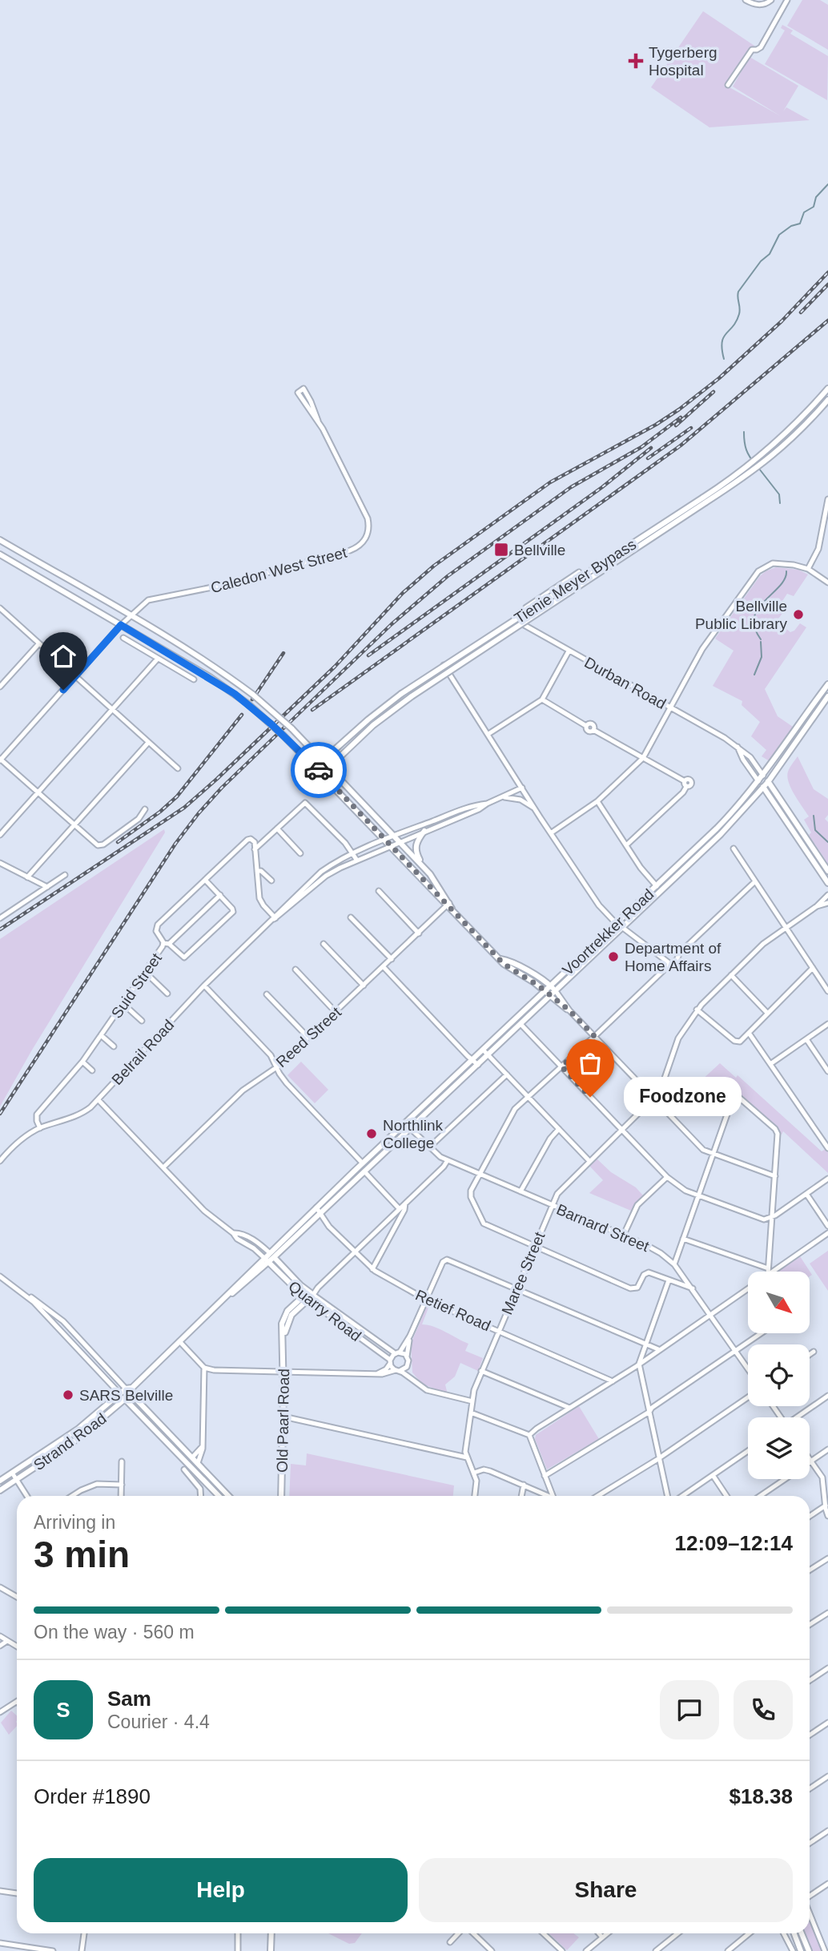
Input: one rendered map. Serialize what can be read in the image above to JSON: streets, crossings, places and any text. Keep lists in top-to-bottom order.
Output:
{
  "streets": {
    "main road": [
      "Tienie Meyer Bypass",
      "Durban Road",
      "Voortrekker Road",
      "Quarry Road",
      "Old Paarl Road",
      "Strand Road"
    ],
    "street": [
      "Caledon West Street",
      "Suid Street",
      "Reed Street",
      "Belrail Road",
      "Barnard Street",
      "Maree Street",
      "Retief Road"
    ]
  },
  "crossings": [
    ["Durban Road", "Voortrekker Road"],
    ["Voortrekker Road", "Barnard Street"],
    ["Voortrekker Road", "Retief Road"],
    ["Voortrekker Road", "Quarry Road"],
    ["Voortrekker Road", "Strand Road"],
    ["Suid Street", "Belrail Road"],
    ["Barnard Street", "Maree Street"],
    ["Maree Street", "Retief Road"],
    ["Quarry Road", "Old Paarl Road"],
    ["Quarry Road", "Strand Road"]
  ],
  "places": {
    "health": ["Tygerberg Hospital"],
    "transit": ["Bellville"],
    "other": [
      "Bellville Public Library",
      "Department of Home Affairs",
      "Foodzone",
      "Northlink College",
      "SARS Belville"
    ]
  },
  "north": "bottom right",
  "page": {
    "bubble": "Foodzone",
    "heading": ["3 min", "Arriving in", "12:09–12:14"],
    "panel": [
      "Sam",
      "Courier · 4.4",
      "Order #1890",
      "$18.38"
    ],
    "bar": "On the way · 560 m",
    "round": "S",
    "buttons": ["Help", "Share"]
  }
}
